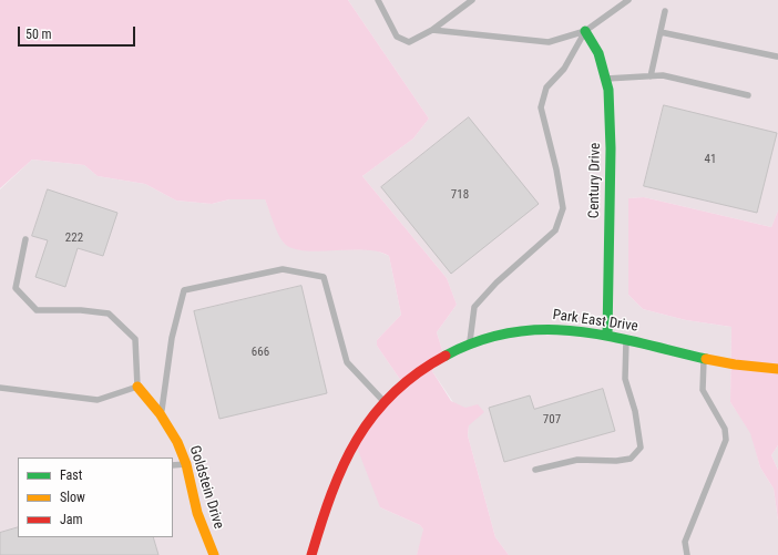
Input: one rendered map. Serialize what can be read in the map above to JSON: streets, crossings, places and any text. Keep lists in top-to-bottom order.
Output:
{
  "streets": {
    "street": ["Century Drive", "Park East Drive", "Goldstein Drive"]
  },
  "crossings": [
    ["Century Drive", "Park East Drive"]
  ],
  "house_numbers": [
    "41",
    "718",
    "222",
    "666",
    "707"
  ],
  "legend": ["Fast", "Slow", "Jam"],
  "scale_bar": "50 m"
}
